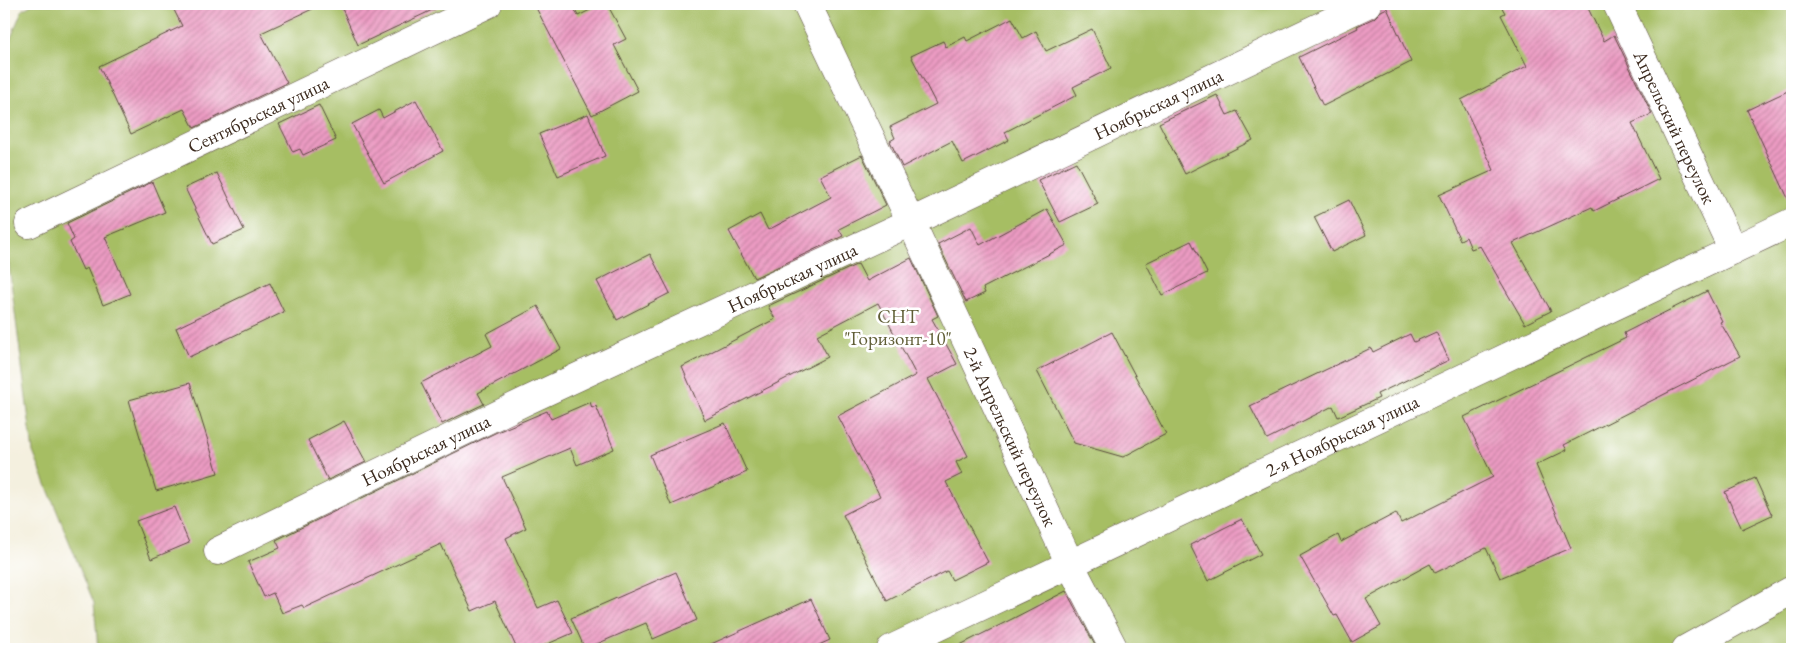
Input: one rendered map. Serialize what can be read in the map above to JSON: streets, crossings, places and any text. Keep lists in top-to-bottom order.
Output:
{
  "streets": {
    "street": [
      "Ноябрьская улица",
      "Сентябрьская улица",
      "Апрельский переулок",
      "2-й Апрельский переулок",
      "2-я Ноябрьская улица"
    ]
  },
  "crossings": [
    ["Ноябрьская улица", "2-й Апрельский переулок"],
    ["Апрельский переулок", "2-я Ноябрьская улица"],
    ["2-й Апрельский переулок", "2-я Ноябрьская улица"]
  ],
  "parks": ["СНТ \"Горизонт-10\""]
}
